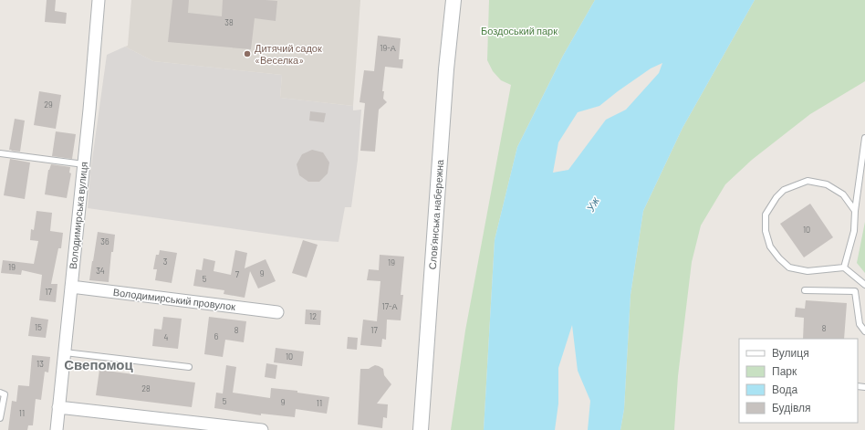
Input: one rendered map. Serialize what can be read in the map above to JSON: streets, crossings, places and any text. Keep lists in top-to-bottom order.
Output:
{
  "streets": {
    "street": ["Словʼянська набережна", "Володимирська вулиця", "Володимирський провулок"]
  },
  "crossings": [
    ["Володимирська вулиця", "Володимирський провулок"]
  ],
  "districts": ["Свепомоц"],
  "water": ["Уж"],
  "parks": ["Боздоський парк"],
  "places": ["Дитячий садок «Веселка»"],
  "house_numbers": [
    "38",
    "19-А",
    "29",
    "10",
    "36",
    "3",
    "19",
    "19",
    "34",
    "9",
    "7",
    "5",
    "17",
    "17-А",
    "12",
    "15",
    "8",
    "8",
    "17",
    "6",
    "4",
    "10",
    "13",
    "28",
    "5",
    "9",
    "11",
    "11"
  ],
  "legend": [
    "Вулиця",
    "Парк",
    "Вода",
    "Будівля"
  ]
}
